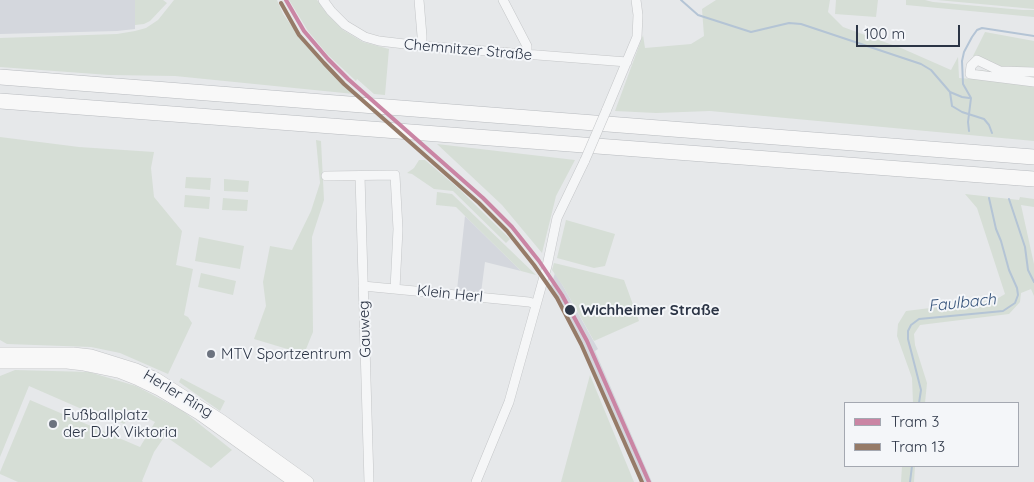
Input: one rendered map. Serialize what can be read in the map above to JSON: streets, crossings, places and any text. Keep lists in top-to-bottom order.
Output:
{
  "streets": {
    "main road": ["Herler Ring"],
    "street": ["Chemnitzer Straße", "Klein Herl", "Gauweg"]
  },
  "crossings": [
    ["Klein Herl", "Gauweg"]
  ],
  "water": ["Faulbach"],
  "places": ["Wichheimer Straße", "MTV Sportzentrum", "Fußballplatz der DJK Viktoria"],
  "lines": ["tram line 3", "tram line 13"],
  "legend": ["Tram 3", "Tram 13"],
  "scale_bar": "100 m"
}
